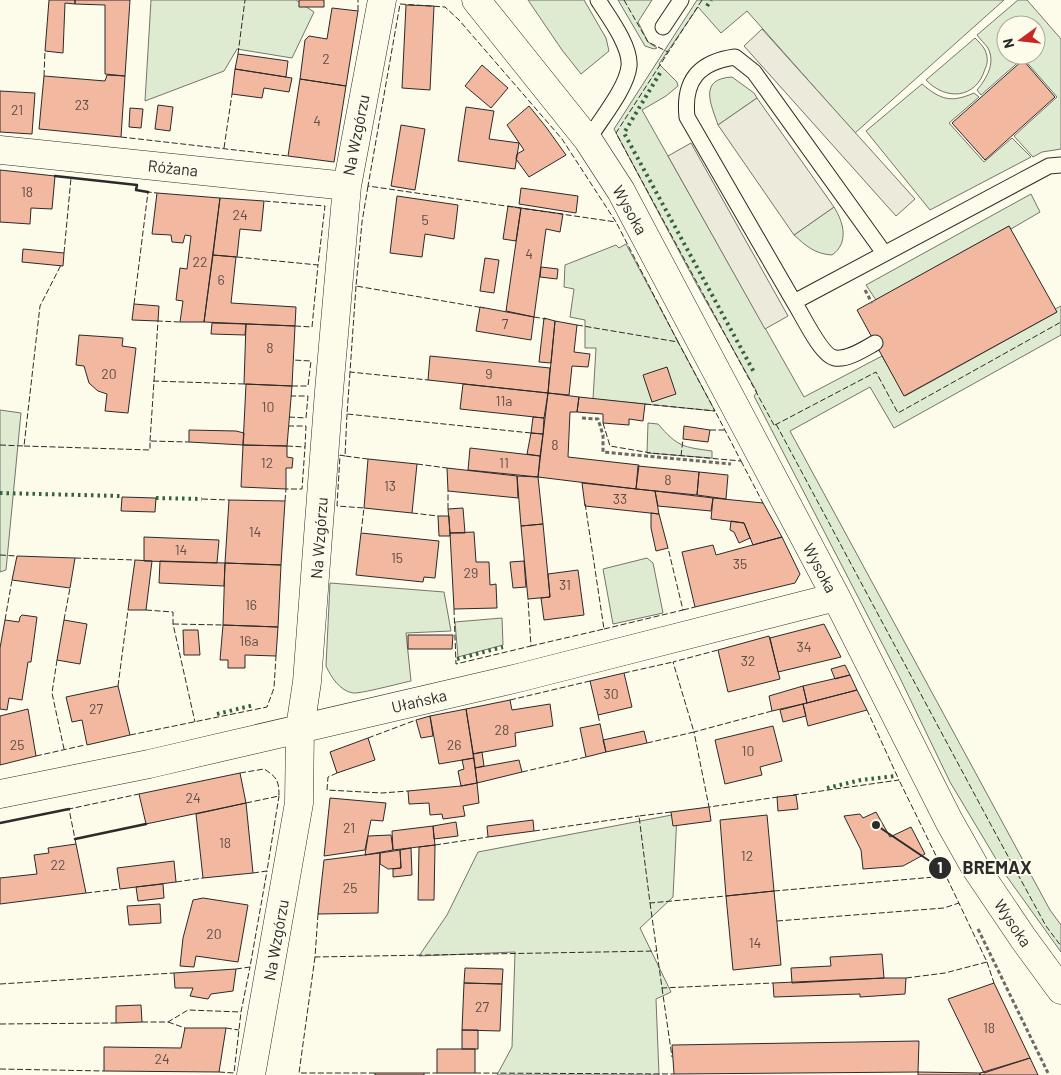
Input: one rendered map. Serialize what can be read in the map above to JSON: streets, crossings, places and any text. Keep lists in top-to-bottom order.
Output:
{
  "streets": {
    "street": [
      "Na Wzgórzu",
      "Różana",
      "Wysoka",
      "Ułańska"
    ]
  },
  "crossings": [
    ["Na Wzgórzu", "Różana"],
    ["Na Wzgórzu", "Ułańska"],
    ["Wysoka", "Ułańska"]
  ],
  "places": ["BREMAX"],
  "house_numbers": [
    "2",
    "23",
    "21",
    "4",
    "18",
    "24",
    "5",
    "4",
    "22",
    "6",
    "7",
    "8",
    "20",
    "9",
    "11a",
    "10",
    "8",
    "12",
    "11",
    "8",
    "13",
    "33",
    "14",
    "14",
    "15",
    "35",
    "29",
    "31",
    "16",
    "16a",
    "34",
    "32",
    "30",
    "27",
    "28",
    "25",
    "26",
    "10",
    "24",
    "21",
    "18",
    "12",
    "22",
    "25",
    "20",
    "14",
    "27",
    "18",
    "24"
  ],
  "north": "left"
}
